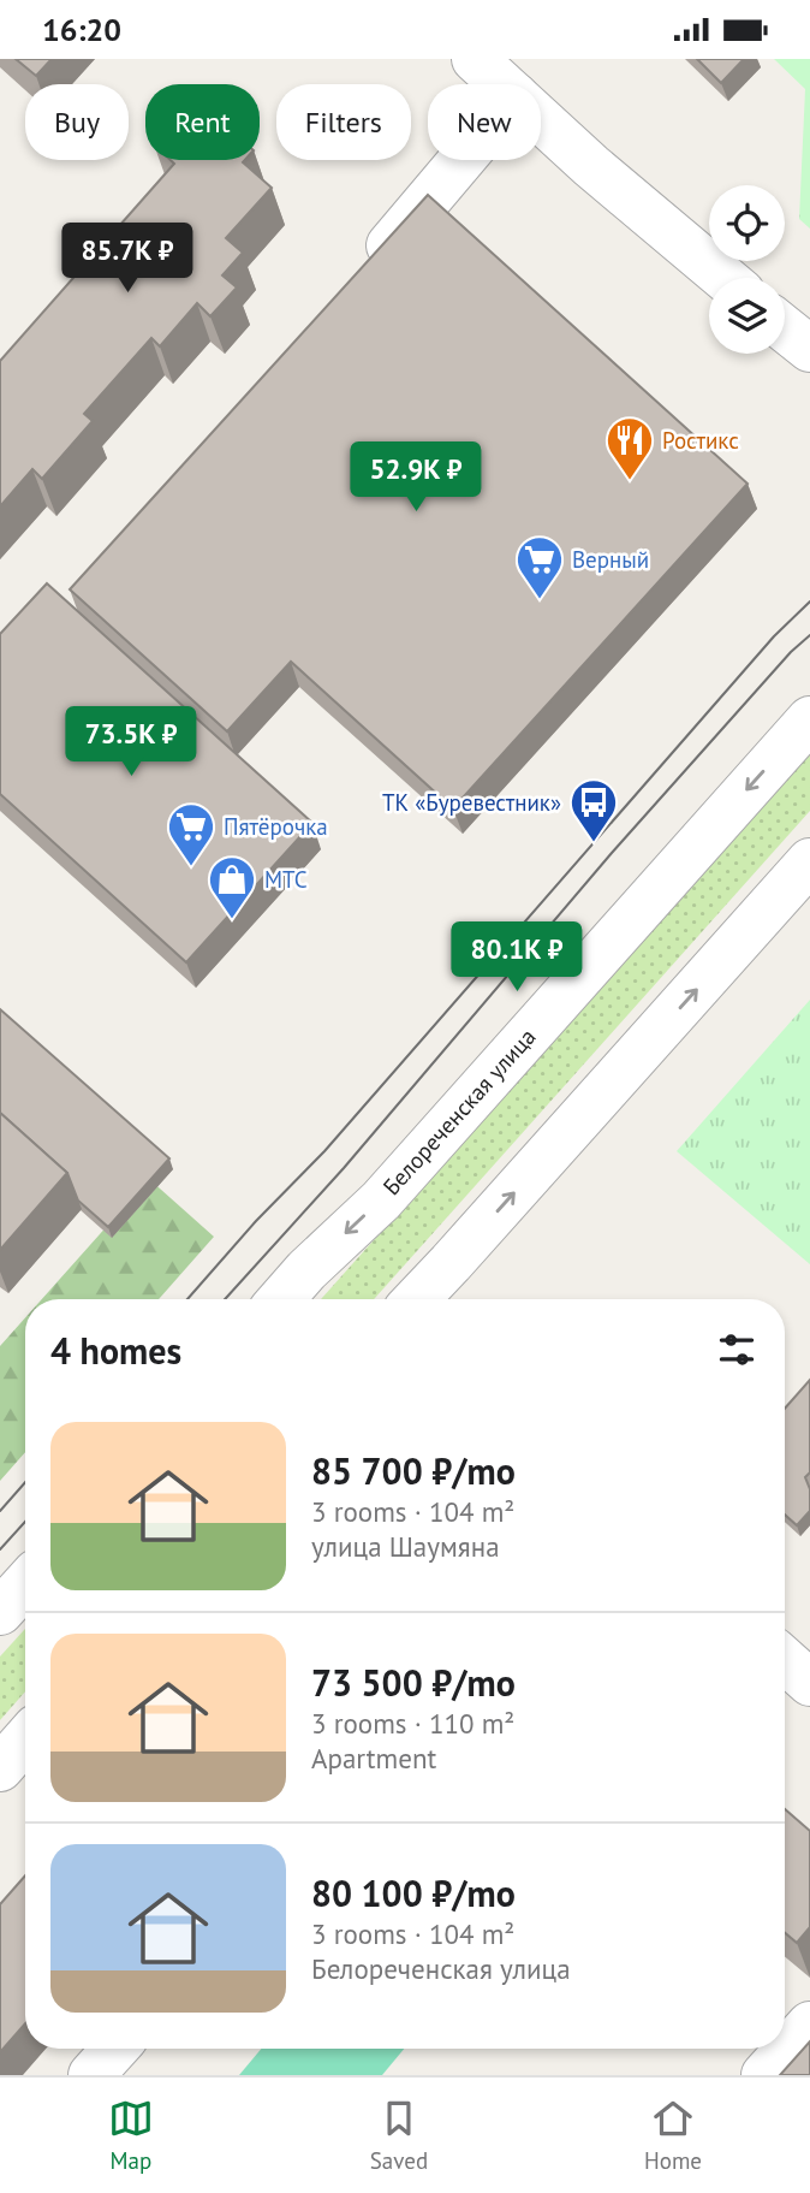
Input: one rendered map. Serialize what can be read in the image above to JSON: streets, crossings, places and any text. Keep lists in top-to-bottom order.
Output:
{
  "streets": {
    "street": ["Белореченская улица"]
  },
  "places": {
    "restaurant": ["Ростикс"],
    "supermarket": ["Верный", "Пятёрочка"],
    "bus stop": ["ТК «Буревестник»"],
    "shop": ["МТС"]
  },
  "page": {
    "status": "16:20",
    "chip": [
      "Buy",
      "Rent",
      "Filters",
      "New"
    ],
    "price": [
      "85.7K ₽",
      "52.9K ₽",
      "73.5K ₽",
      "80.1K ₽"
    ],
    "heading": "4 homes",
    "list": [
      {
        "name": "85 700 ₽/mo",
        "note": "3 rooms · 104 m² · улица Шаумяна"
      },
      {
        "name": "73 500 ₽/mo",
        "note": "3 rooms · 110 m² · Apartment"
      },
      {
        "name": "80 100 ₽/mo",
        "note": "3 rooms · 104 m² · Белореченская улица"
      }
    ],
    "tabs": ["Map", "Saved", "Home"]
  }
}
